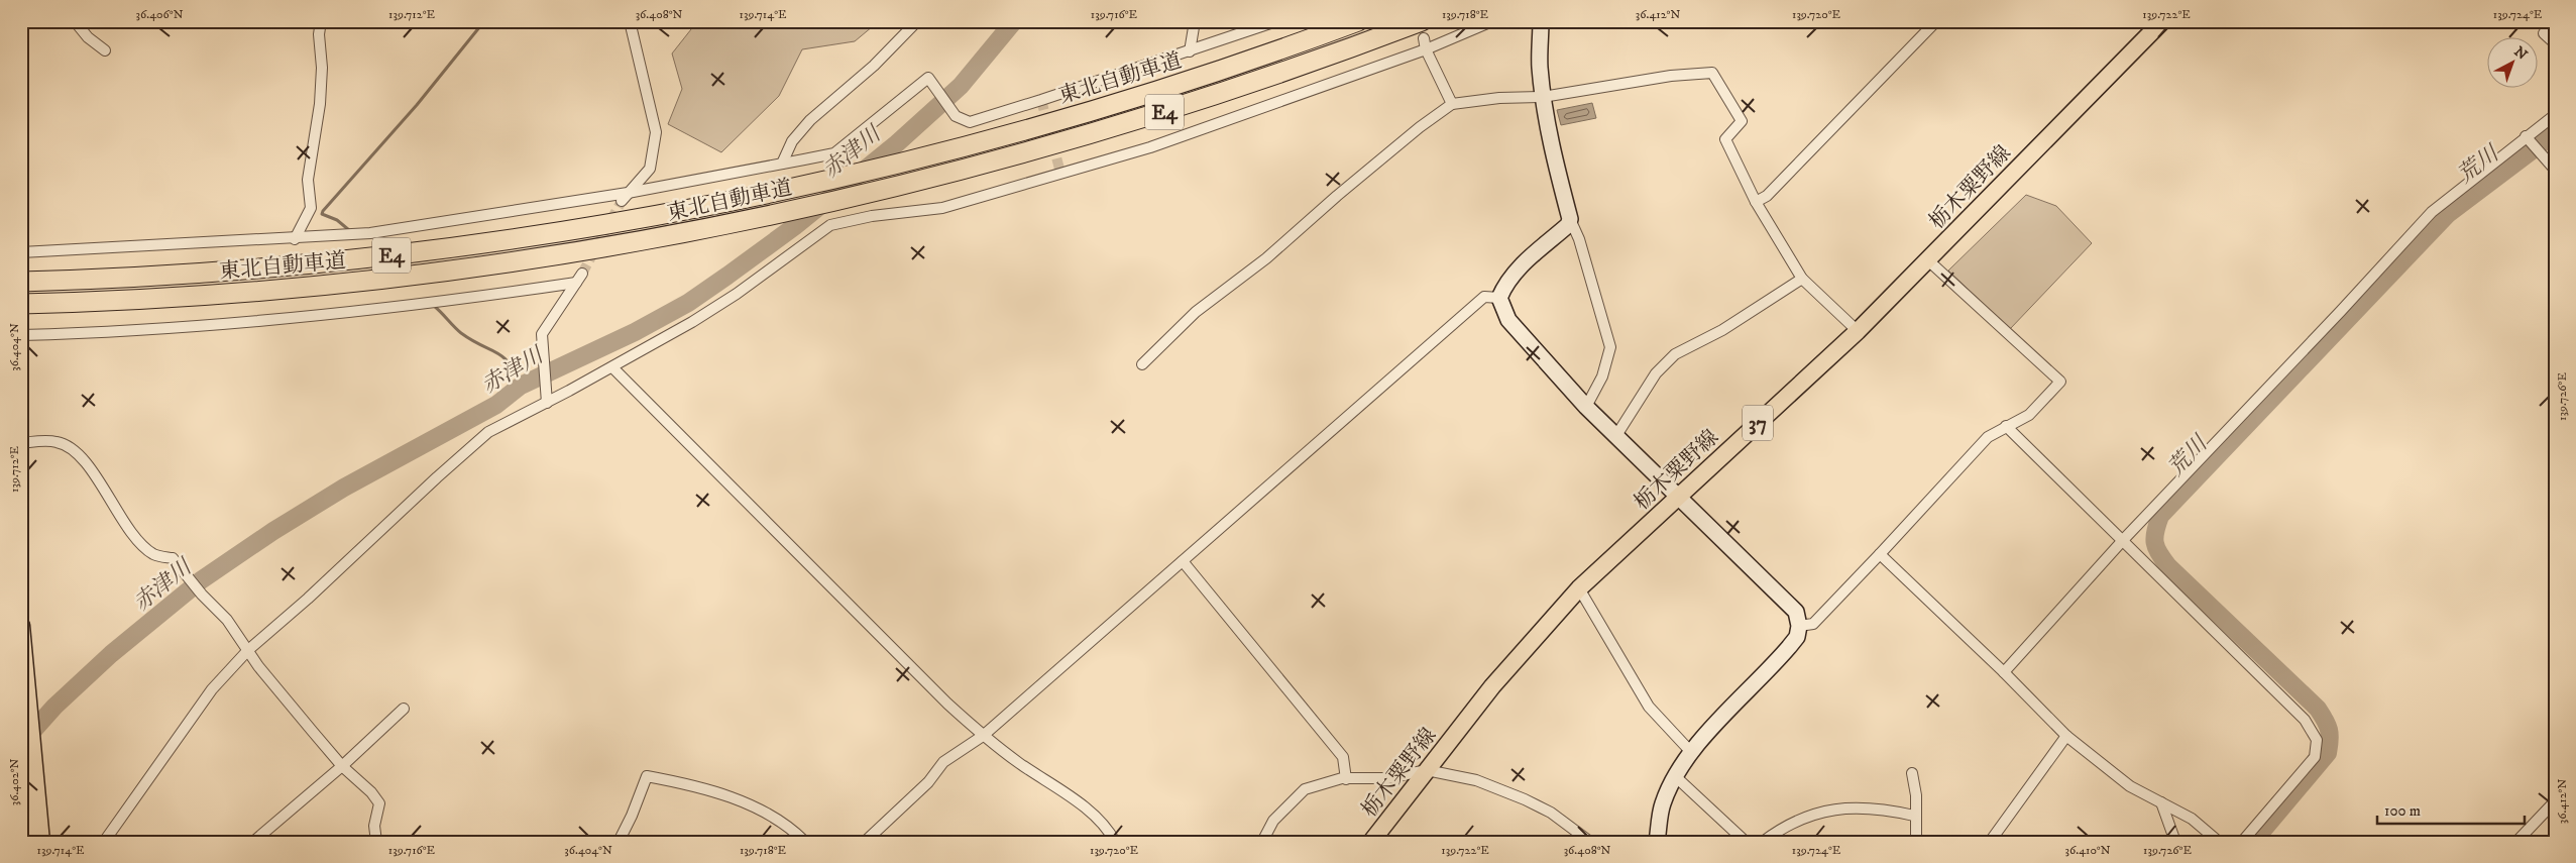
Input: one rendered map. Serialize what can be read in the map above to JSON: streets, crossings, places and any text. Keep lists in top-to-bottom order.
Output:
{
  "streets": {
    "highway": ["東北自動車道", "E4"],
    "main road": ["栃木粟野線", "37"]
  },
  "water": ["赤津川", "荒川"],
  "scale_bar": "100 m",
  "north": "top right",
  "coordinates": [
    "36.406°N",
    "139.712°E",
    "36.408°N",
    "139.714°E",
    "139.716°E",
    "139.718°E",
    "36.412°N",
    "139.720°E",
    "139.722°E",
    "139.724°E",
    "36.404°N",
    "139.726°E",
    "36.402°N",
    "36.410°N"
  ]
}
